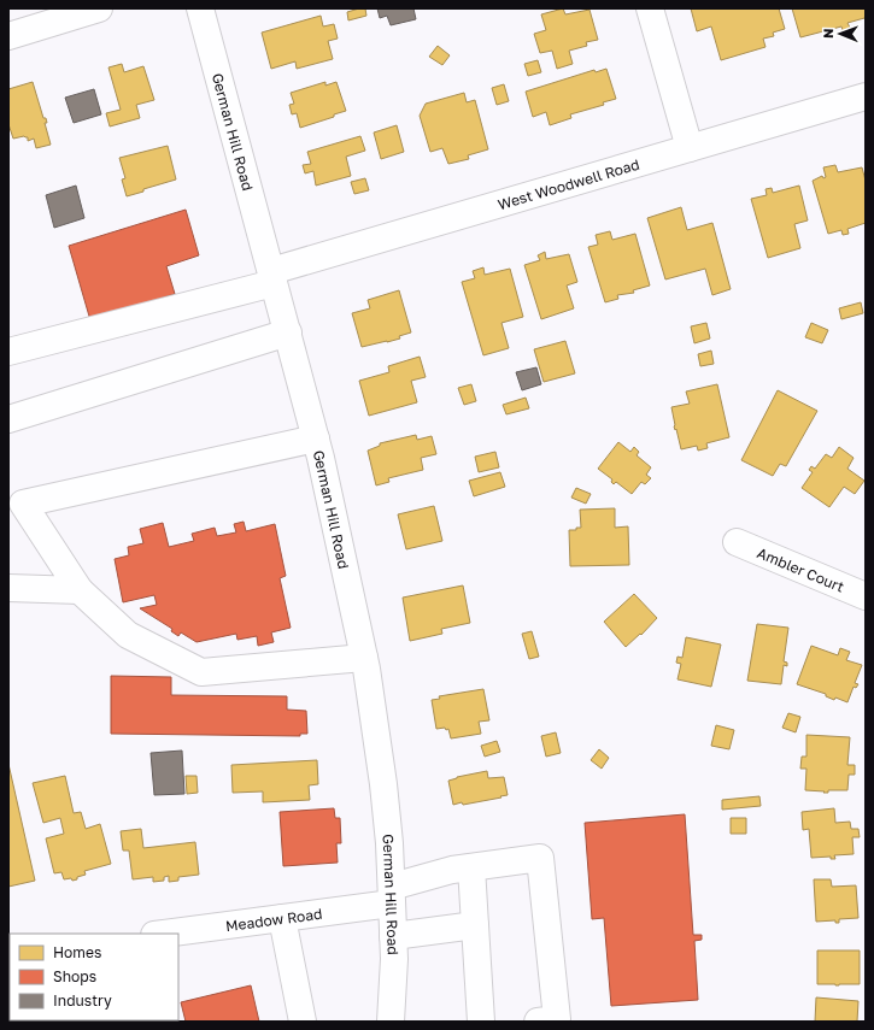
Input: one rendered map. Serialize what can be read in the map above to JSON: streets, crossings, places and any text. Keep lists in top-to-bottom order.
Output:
{
  "streets": {
    "street": [
      "German Hill Road",
      "West Woodwell Road",
      "Ambler Court",
      "Meadow Road"
    ]
  },
  "crossings": [
    ["German Hill Road", "West Woodwell Road"],
    ["German Hill Road", "Meadow Road"]
  ],
  "legend": ["Homes", "Shops", "Industry"],
  "north": "left"
}
